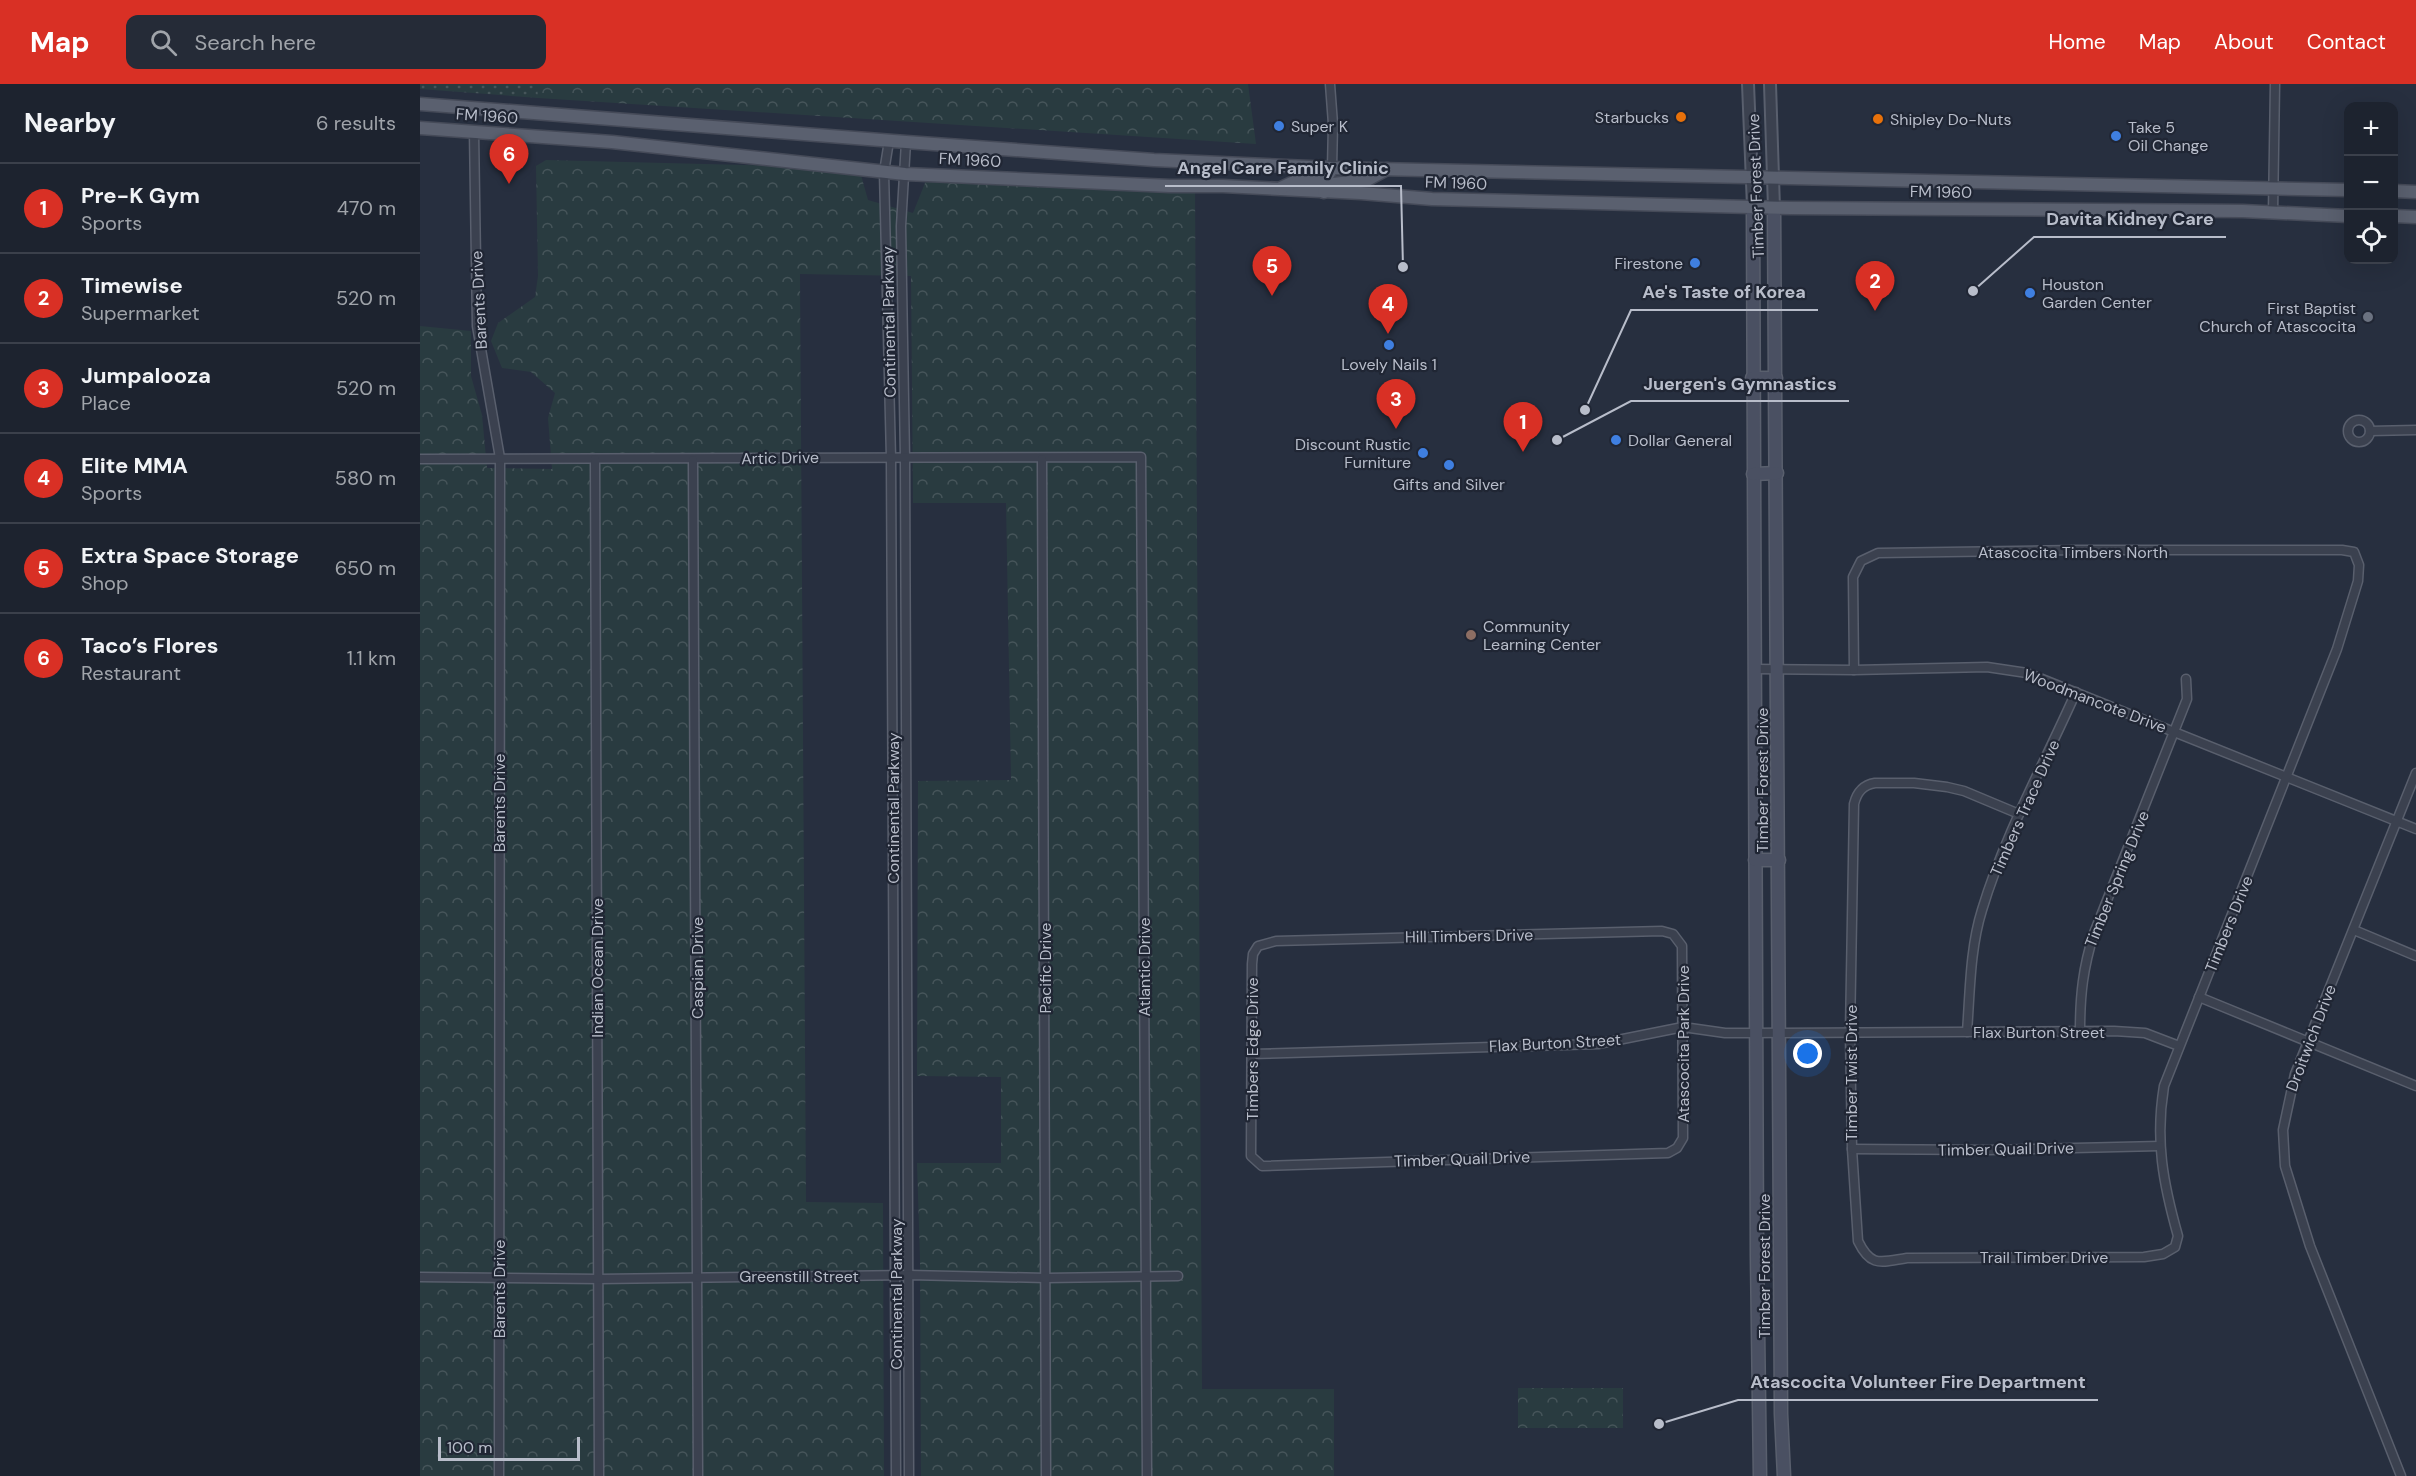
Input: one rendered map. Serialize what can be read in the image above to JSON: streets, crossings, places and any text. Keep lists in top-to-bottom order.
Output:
{
  "streets": {
    "main road": ["FM 1960", "Timber Forest Drive"],
    "street": [
      "Barents Drive",
      "Continental Parkway",
      "Artic Drive",
      "Atascocita Timbers North",
      "Woodmancote Drive",
      "Timbers Trace Drive",
      "Timber Spring Drive",
      "Timbers Drive",
      "Hill Timbers Drive",
      "Atlantic Drive",
      "Indian Ocean Drive",
      "Caspian Drive",
      "Pacific Drive",
      "Flax Burton Street",
      "Droitwich Drive",
      "Atascocita Park Drive",
      "Timbers Edge Drive",
      "Timber Twist Drive",
      "Timber Quail Drive",
      "Trail Timber Drive",
      "Greenstill Street"
    ]
  },
  "crossings": [
    ["FM 1960", "Timber Forest Drive"],
    ["FM 1960", "Barents Drive"],
    ["FM 1960", "Continental Parkway"],
    ["Timber Forest Drive", "Woodmancote Drive"],
    ["Timber Forest Drive", "Flax Burton Street"],
    ["Barents Drive", "Artic Drive"],
    ["Barents Drive", "Greenstill Street"],
    ["Continental Parkway", "Artic Drive"],
    ["Continental Parkway", "Greenstill Street"],
    ["Artic Drive", "Atlantic Drive"],
    ["Artic Drive", "Indian Ocean Drive"],
    ["Artic Drive", "Caspian Drive"],
    ["Artic Drive", "Pacific Drive"],
    ["Atascocita Timbers North", "Woodmancote Drive"],
    ["Atascocita Timbers North", "Timbers Drive"],
    ["Woodmancote Drive", "Timbers Trace Drive"],
    ["Woodmancote Drive", "Timber Spring Drive"],
    ["Woodmancote Drive", "Timbers Drive"],
    ["Woodmancote Drive", "Droitwich Drive"],
    ["Timbers Trace Drive", "Flax Burton Street"],
    ["Timbers Trace Drive", "Timber Twist Drive"],
    ["Timber Spring Drive", "Flax Burton Street"],
    ["Timbers Drive", "Flax Burton Street"],
    ["Timbers Drive", "Timber Quail Drive"],
    ["Timbers Drive", "Trail Timber Drive"],
    ["Hill Timbers Drive", "Atascocita Park Drive"],
    ["Hill Timbers Drive", "Timbers Edge Drive"],
    ["Atlantic Drive", "Greenstill Street"],
    ["Indian Ocean Drive", "Greenstill Street"],
    ["Caspian Drive", "Greenstill Street"],
    ["Pacific Drive", "Greenstill Street"],
    ["Flax Burton Street", "Atascocita Park Drive"],
    ["Flax Burton Street", "Timbers Edge Drive"],
    ["Flax Burton Street", "Timber Twist Drive"],
    ["Atascocita Park Drive", "Timber Quail Drive"],
    ["Timbers Edge Drive", "Timber Quail Drive"],
    ["Timber Twist Drive", "Timber Quail Drive"],
    ["Timber Twist Drive", "Trail Timber Drive"]
  ],
  "places": [
    "Starbucks",
    "Shipley Do-Nuts",
    "Super K",
    "Take 5 Oil Change",
    "Firestone",
    "Angel Care Family Clinic",
    "Davita Kidney Care",
    "Houston Garden Center",
    "First Baptist Church of Atascocita",
    "Lovely Nails 1",
    "Ae's Taste of Korea",
    "Juergen's Gymnastics",
    "Dollar General",
    "Discount Rustic Furniture",
    "Gifts and Silver",
    "Community Learning Center",
    "Atascocita Volunteer Fire Department"
  ],
  "scale_bar": "100 m",
  "page": {
    "header": "Map",
    "search": "Search here",
    "nav": [
      "Home",
      "Map",
      "About",
      "Contact"
    ],
    "heading": ["Nearby", "6 results"],
    "map_buttons": ["+", "−"],
    "pins": [
      "6",
      "5",
      "2",
      "4",
      "3",
      "1"
    ],
    "list": [
      {
        "mark": "1",
        "name": "Pre-K Gym",
        "note": "Sports",
        "value": "470 m"
      },
      {
        "mark": "2",
        "name": "Timewise",
        "note": "Supermarket",
        "value": "520 m"
      },
      {
        "mark": "3",
        "name": "Jumpalooza",
        "note": "Place",
        "value": "520 m"
      },
      {
        "mark": "4",
        "name": "Elite MMA",
        "note": "Sports",
        "value": "580 m"
      },
      {
        "mark": "5",
        "name": "Extra Space Storage",
        "note": "Shop",
        "value": "650 m"
      },
      {
        "mark": "6",
        "name": "Taco’s Flores",
        "note": "Restaurant",
        "value": "1.1 km"
      }
    ],
    "scale": "100 m"
  }
}
